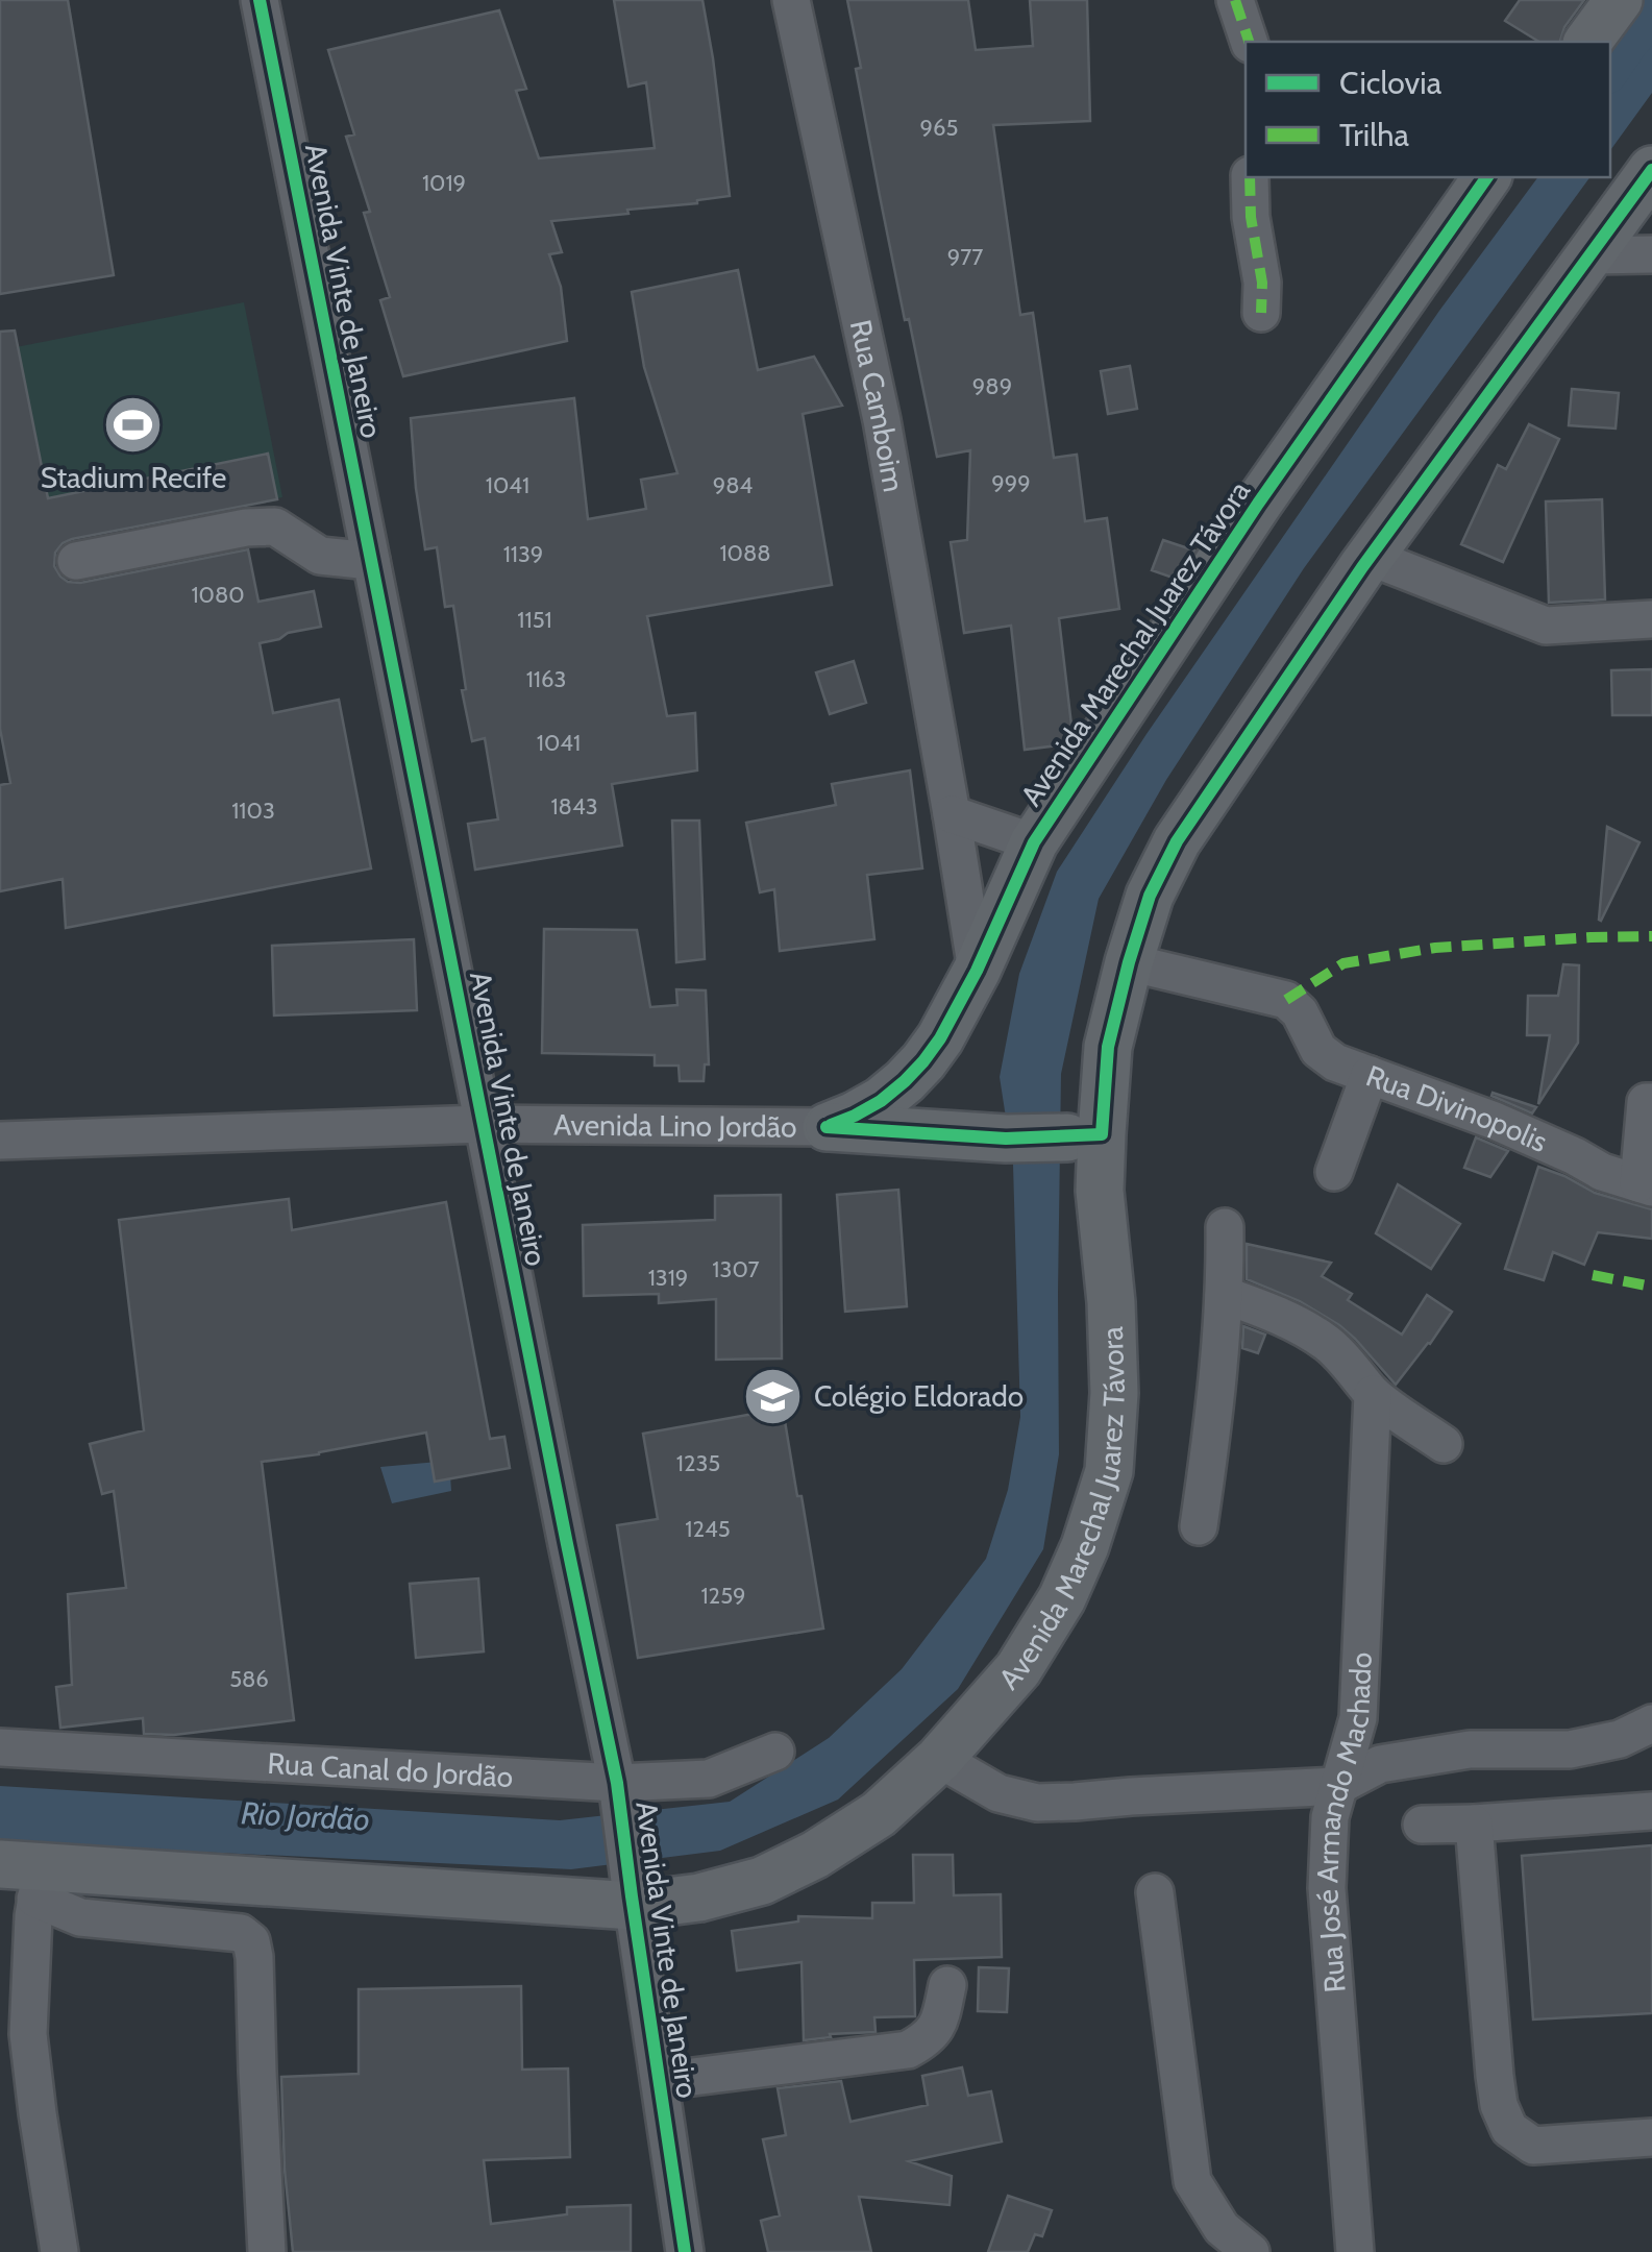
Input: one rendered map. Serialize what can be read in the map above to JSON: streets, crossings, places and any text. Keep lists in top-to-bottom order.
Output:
{
  "streets": {
    "main road": ["Avenida Marechal Juarez Távora", "Avenida Lino Jordão"],
    "street": [
      "Avenida Vinte de Janeiro",
      "Rua Camboim",
      "Rua Divinopolis",
      "Rua Canal do Jordão",
      "Rua José Armando Machado"
    ]
  },
  "crossings": [
    ["Avenida Vinte de Janeiro", "Avenida Marechal Juarez Távora"],
    ["Avenida Vinte de Janeiro", "Avenida Lino Jordão"],
    ["Avenida Vinte de Janeiro", "Rua Canal do Jordão"],
    ["Rua Camboim", "Avenida Marechal Juarez Távora"],
    ["Avenida Marechal Juarez Távora", "Rua Divinopolis"],
    ["Avenida Marechal Juarez Távora", "Avenida Lino Jordão"]
  ],
  "water": ["Rio Jordão"],
  "places": {
    "sports": ["Stadium Recife"],
    "school or university": ["Colégio Eldorado"]
  },
  "house_numbers": [
    "965",
    "1019",
    "977",
    "989",
    "999",
    "1041",
    "984",
    "1088",
    "1139",
    "1080",
    "1151",
    "1163",
    "1041",
    "1843",
    "1103",
    "1307",
    "1319",
    "1235",
    "1245",
    "1259",
    "586"
  ],
  "legend": ["Ciclovia", "Trilha"]
}
